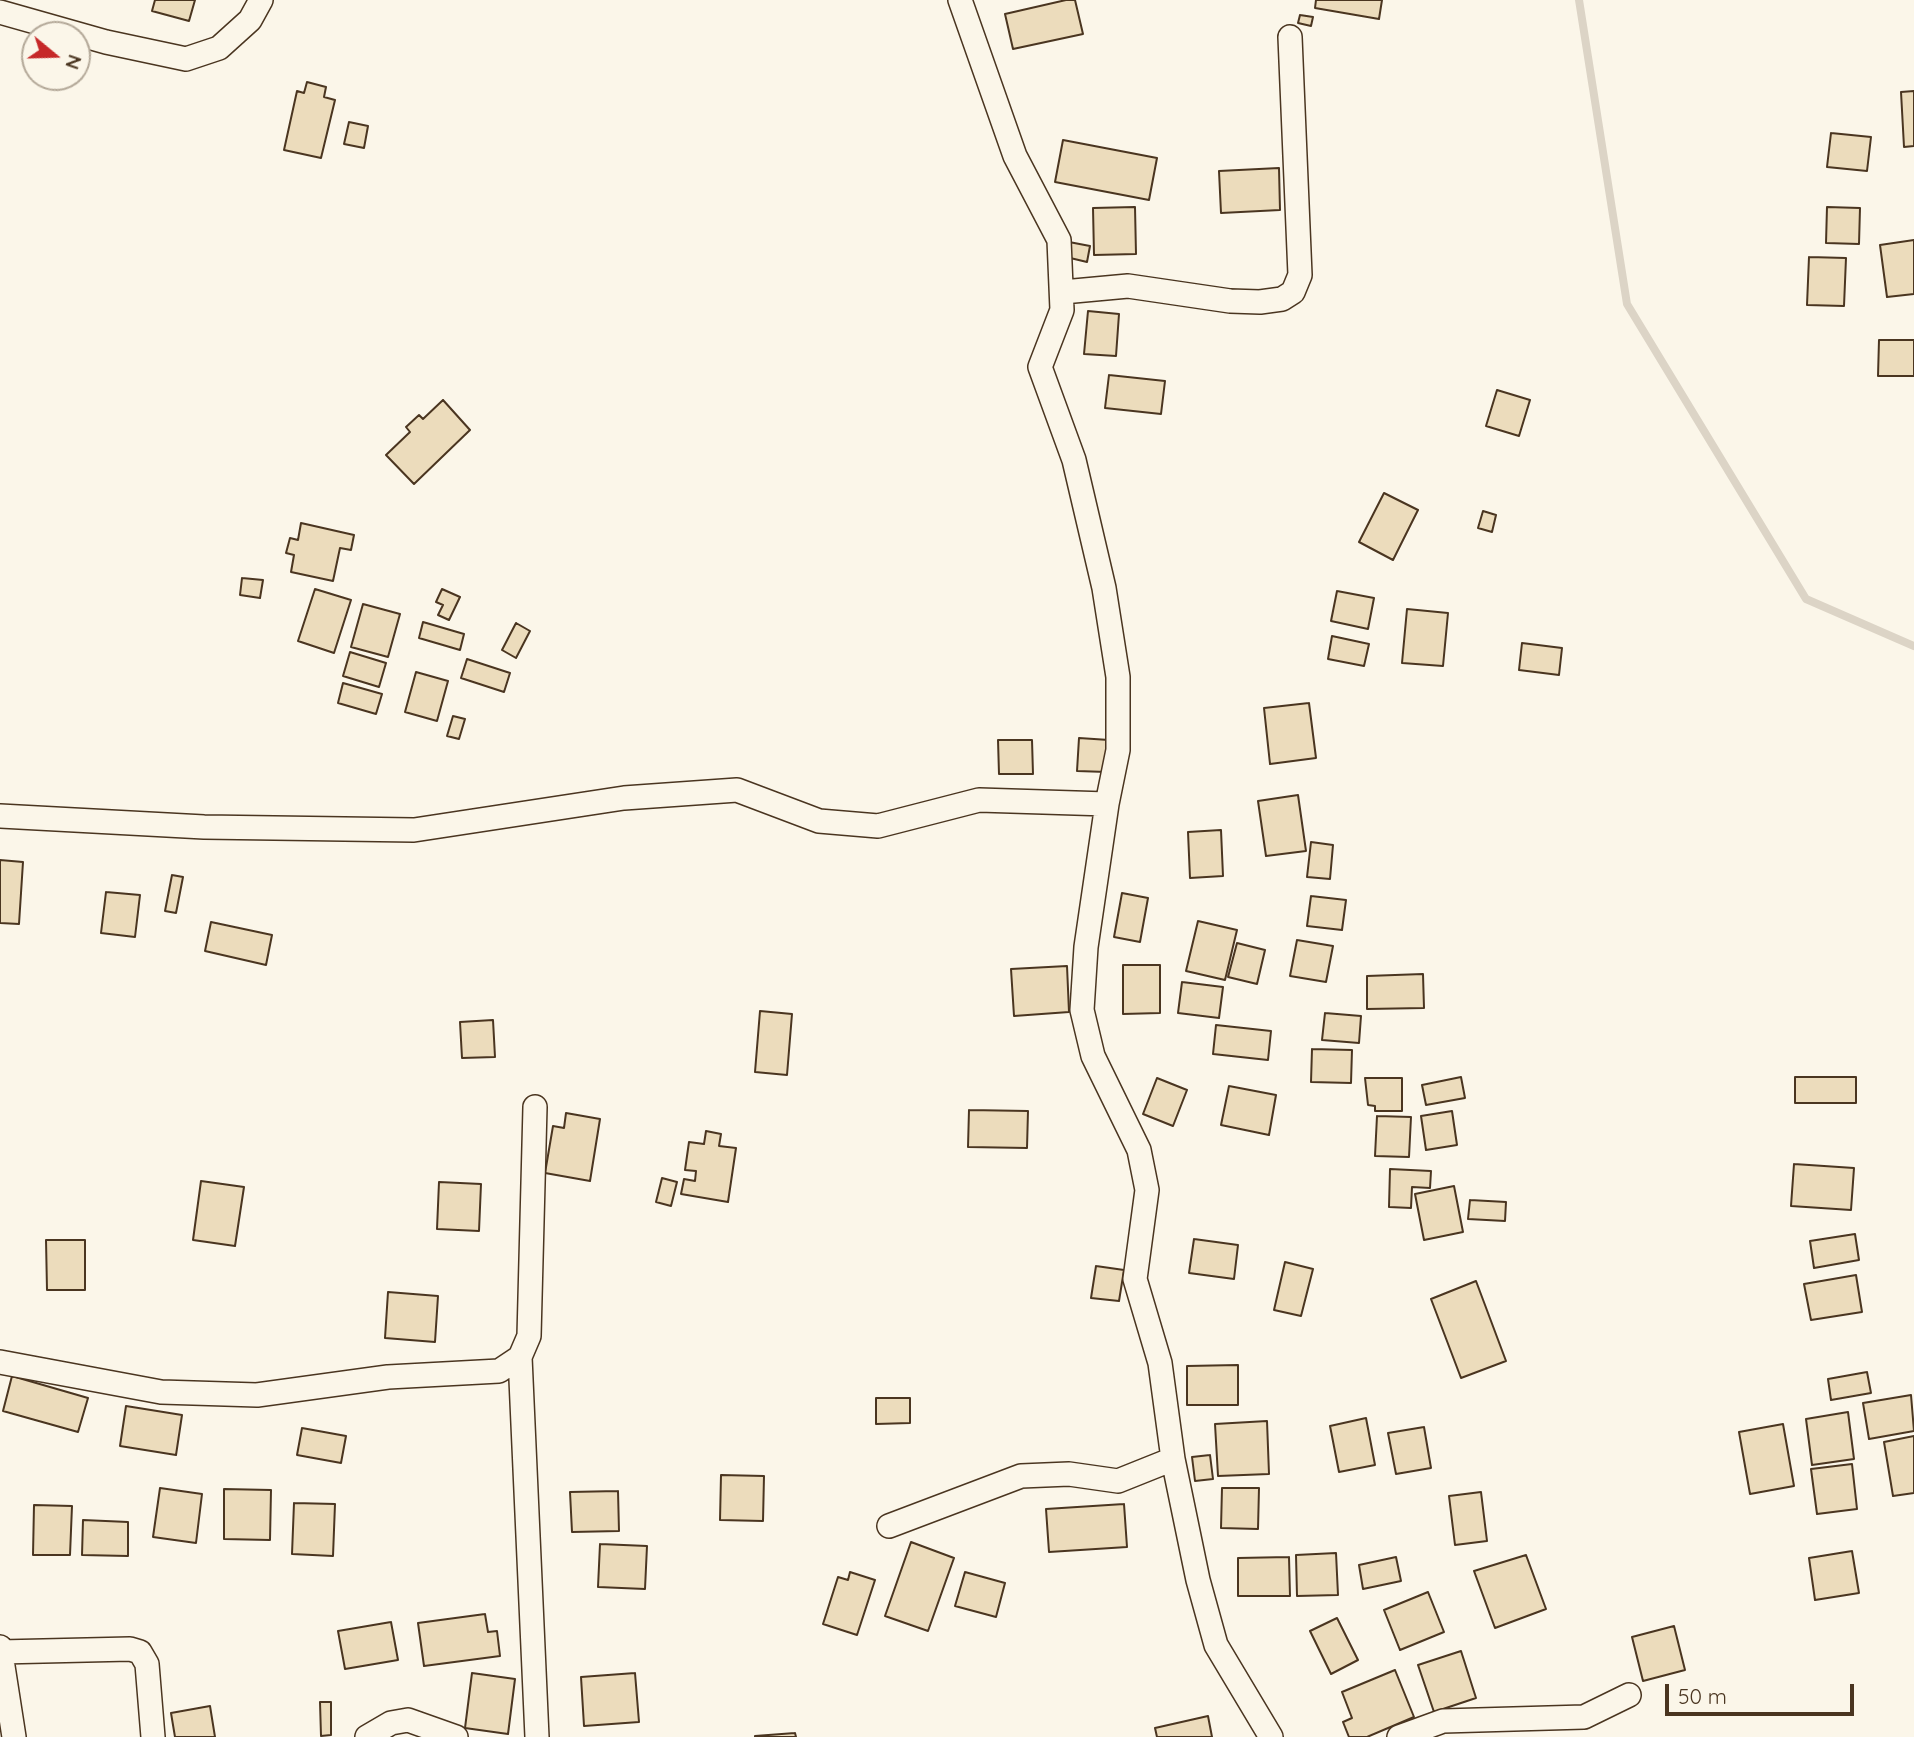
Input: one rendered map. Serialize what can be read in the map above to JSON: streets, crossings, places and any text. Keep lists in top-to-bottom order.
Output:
{
  "scale_bar": "50 m",
  "north": "right"
}
